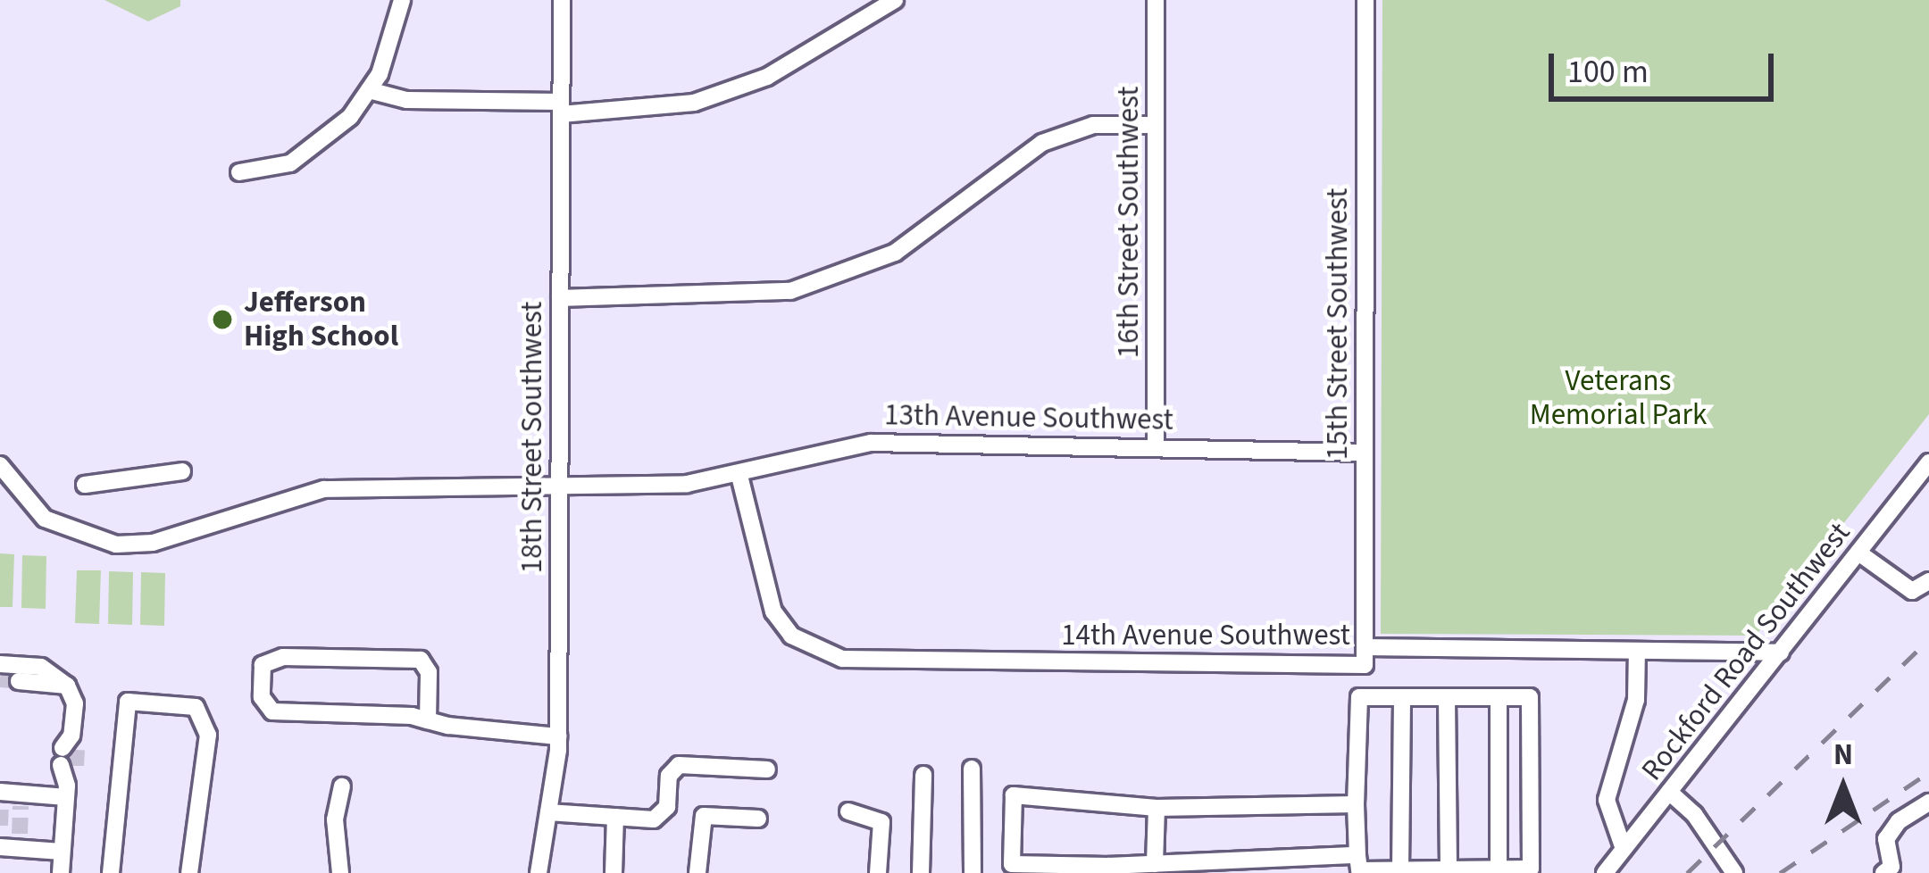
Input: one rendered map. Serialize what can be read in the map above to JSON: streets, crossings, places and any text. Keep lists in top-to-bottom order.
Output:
{
  "streets": {
    "street": [
      "16th Street Southwest",
      "15th Street Southwest",
      "13th Avenue Southwest",
      "18th Street Southwest",
      "14th Avenue Southwest",
      "Rockford Road Southwest"
    ]
  },
  "crossings": [
    ["16th Street Southwest", "13th Avenue Southwest"],
    ["15th Street Southwest", "13th Avenue Southwest"],
    ["15th Street Southwest", "14th Avenue Southwest"],
    ["13th Avenue Southwest", "18th Street Southwest"],
    ["13th Avenue Southwest", "14th Avenue Southwest"],
    ["14th Avenue Southwest", "Rockford Road Southwest"]
  ],
  "parks": ["Veterans Memorial Park"],
  "places": ["Jefferson High School"],
  "scale_bar": "100 m",
  "north": "top"
}
